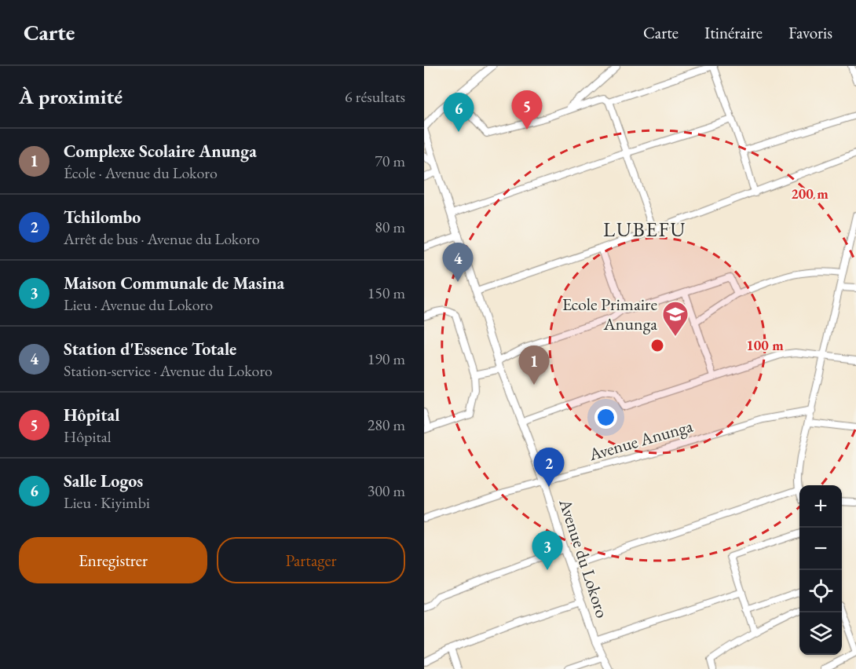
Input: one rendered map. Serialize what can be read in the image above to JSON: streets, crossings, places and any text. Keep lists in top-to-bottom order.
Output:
{
  "streets": {
    "street": ["Avenue Anunga", "Avenue du Lokoro"]
  },
  "crossings": [
    ["Avenue Anunga", "Avenue du Lokoro"]
  ],
  "districts": ["LUBEFU"],
  "places": {
    "school or university": ["Ecole Primaire Anunga"]
  },
  "page": {
    "header": "Carte",
    "nav": ["Carte", "Itinéraire", "Favoris"],
    "heading": ["À proximité", "6 résultats"],
    "pins": [
      "5",
      "6",
      "4",
      "1",
      "2",
      "3"
    ],
    "list": [
      {
        "mark": "1",
        "name": "Complexe Scolaire Anunga",
        "note": "École · Avenue du Lokoro",
        "value": "70 m"
      },
      {
        "mark": "2",
        "name": "Tchilombo",
        "note": "Arrêt de bus · Avenue du Lokoro",
        "value": "80 m"
      },
      {
        "mark": "3",
        "name": "Maison Communale de Masina",
        "note": "Lieu · Avenue du Lokoro",
        "value": "150 m"
      },
      {
        "mark": "4",
        "name": "Station d'Essence Totale",
        "note": "Station-service · Avenue du Lokoro",
        "value": "190 m"
      },
      {
        "mark": "5",
        "name": "Hôpital",
        "note": "Hôpital",
        "value": "280 m"
      },
      {
        "mark": "6",
        "name": "Salle Logos",
        "note": "Lieu · Kiyimbi",
        "value": "300 m"
      }
    ],
    "map_buttons": ["+", "−"],
    "buttons": ["Enregistrer", "Partager"]
  },
  "rings": ["200 m", "100 m"]
}
